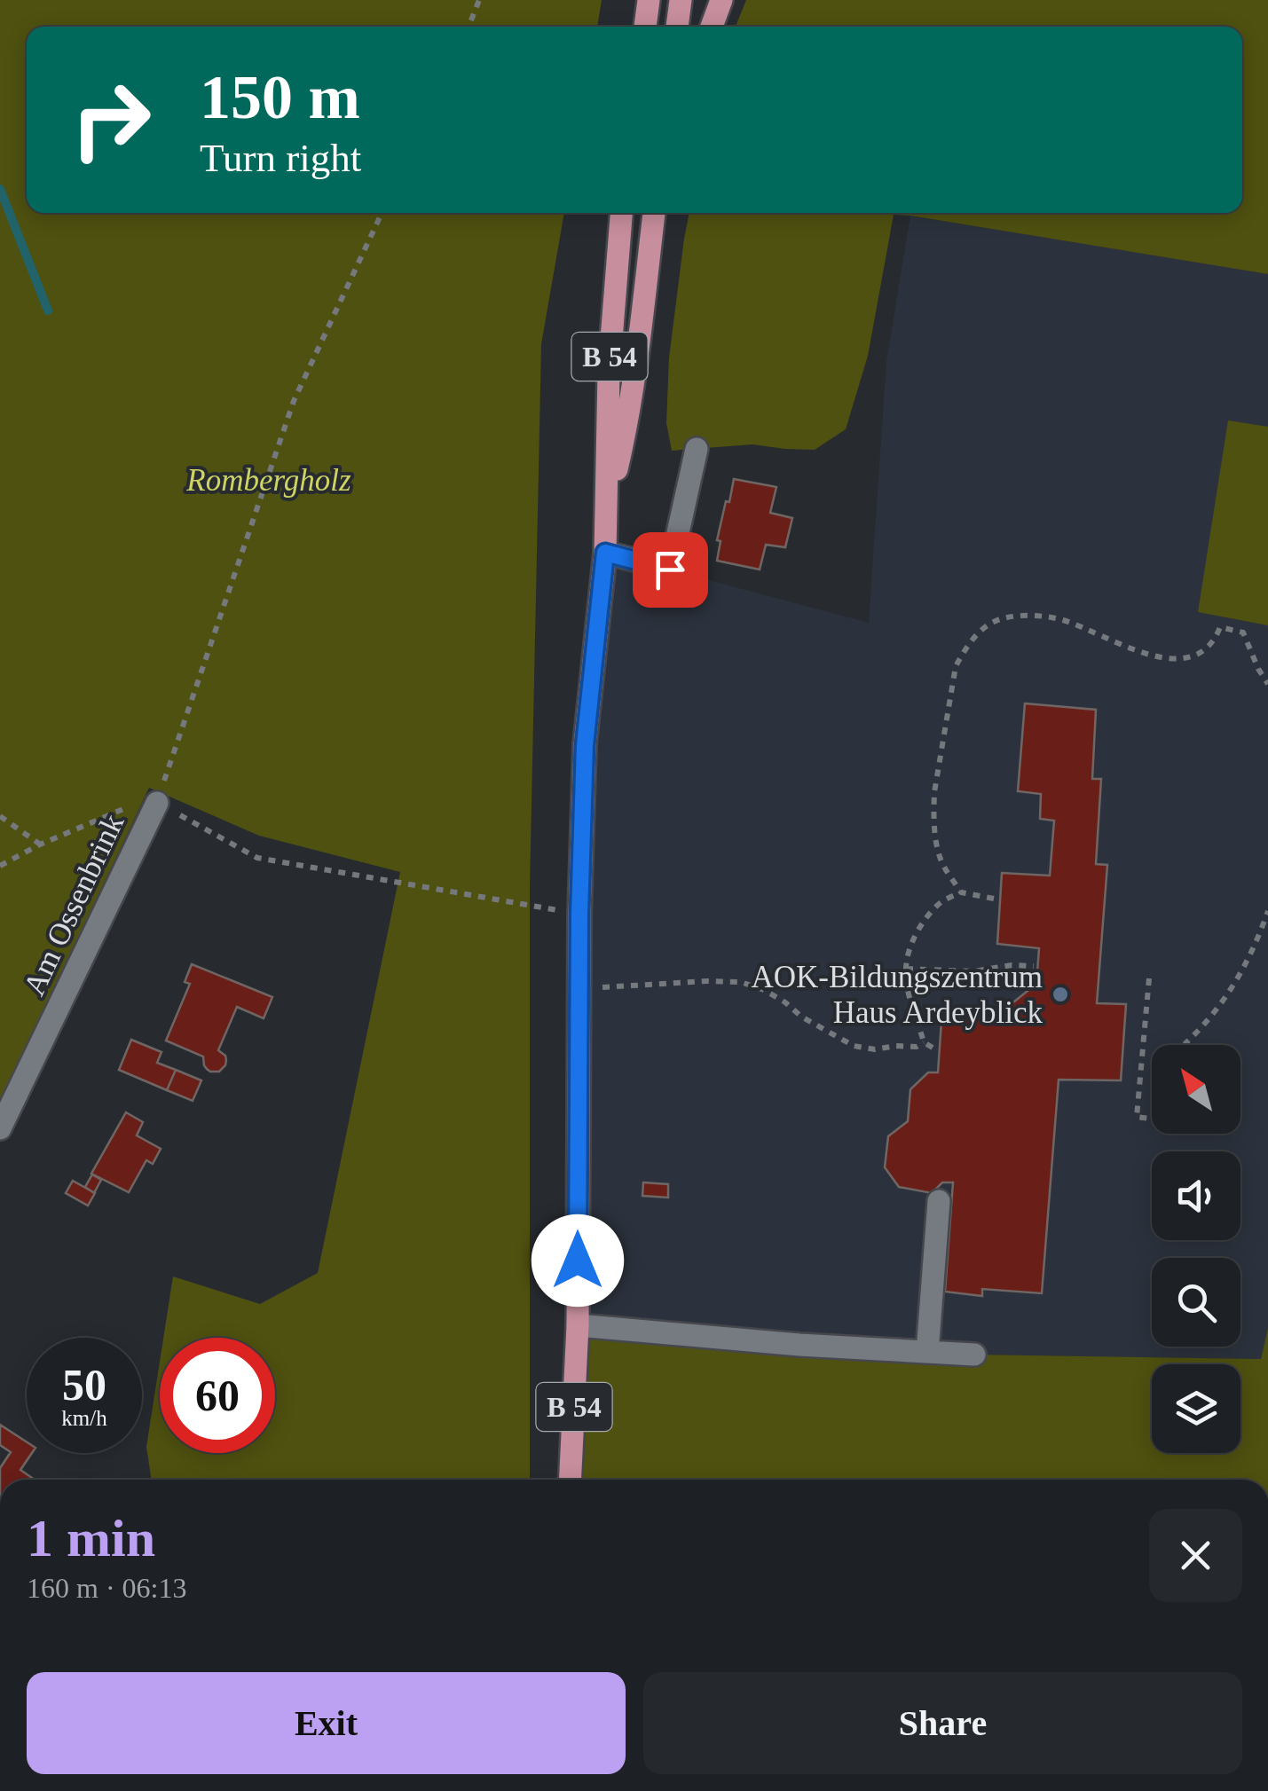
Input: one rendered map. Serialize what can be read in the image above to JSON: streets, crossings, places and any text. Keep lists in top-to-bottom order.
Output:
{
  "streets": {
    "main road": ["B 54"],
    "street": ["Am Ossenbrink"]
  },
  "parks": ["Rombergholz"],
  "places": ["AOK-Bildungszentrum Haus Ardeyblick"],
  "north": "top left",
  "page": {
    "turn": ["150 m", "Turn right"],
    "speed": "50 km/h",
    "limit": "60",
    "heading": ["1 min", "160 m · 06:13"],
    "buttons": ["Exit", "Share"]
  }
}
